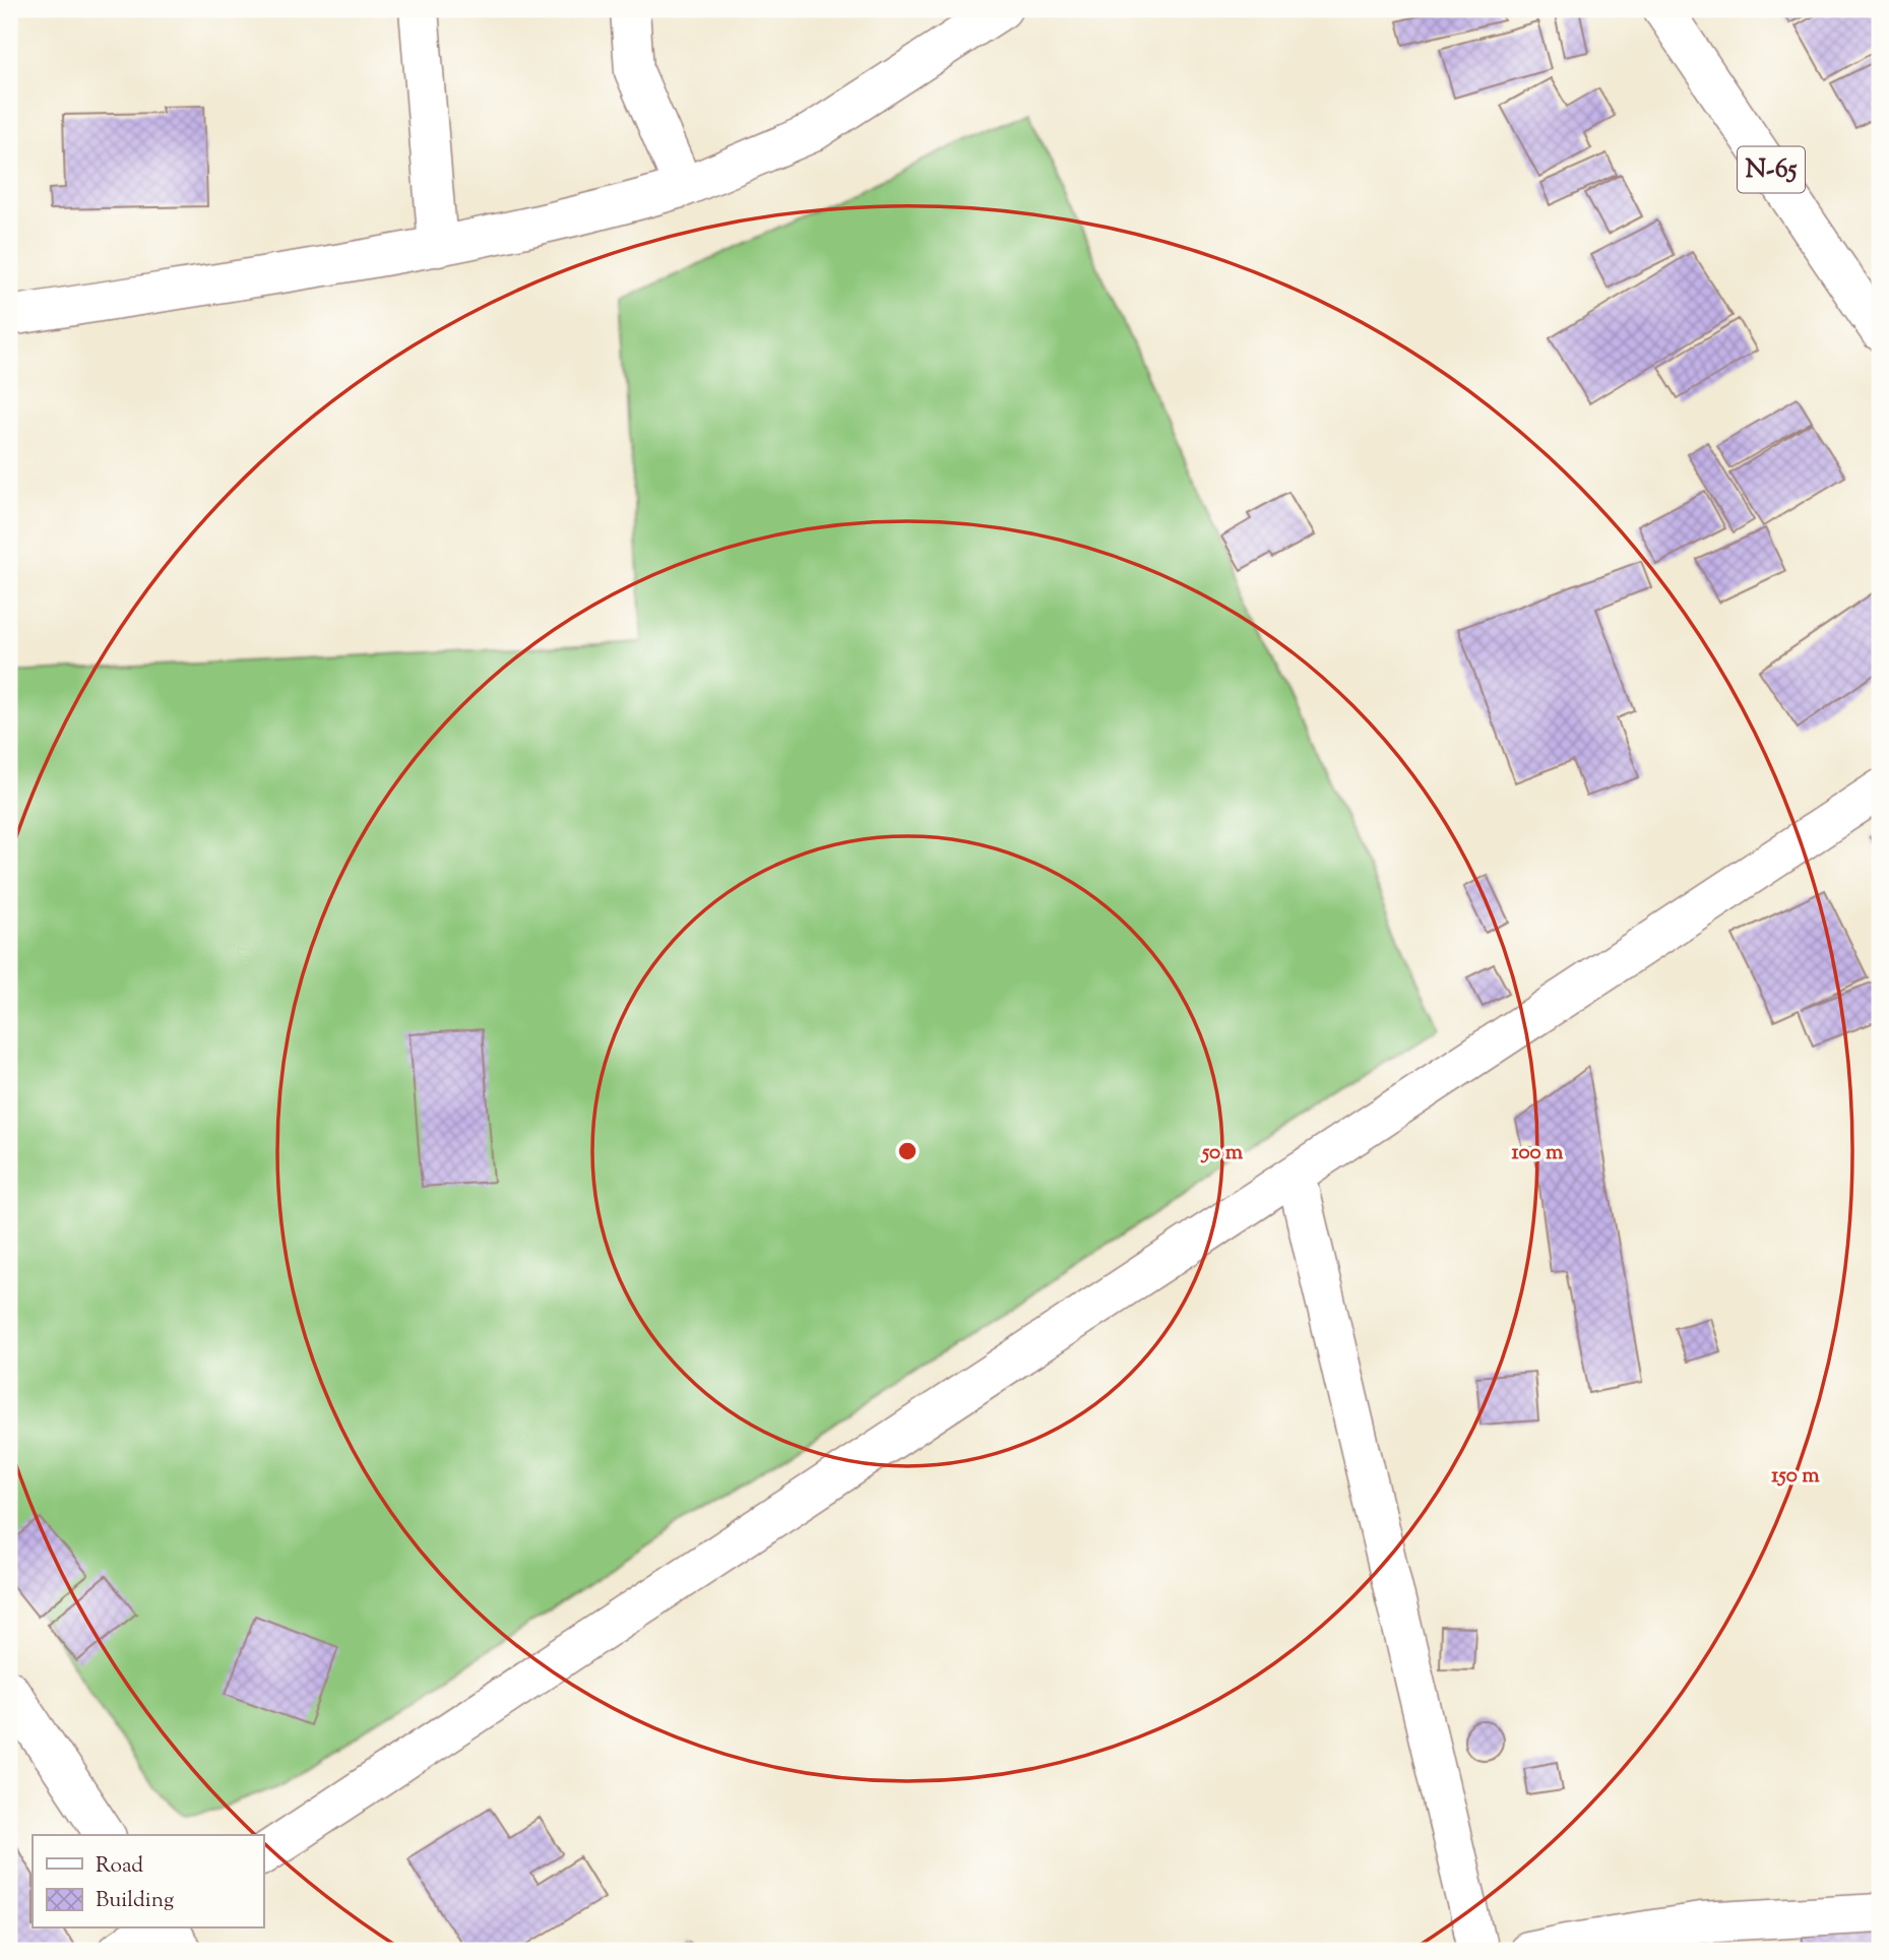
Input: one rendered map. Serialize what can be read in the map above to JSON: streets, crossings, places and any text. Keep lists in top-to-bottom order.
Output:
{
  "streets": {
    "main road": ["N-65"]
  },
  "legend": ["Road", "Building"],
  "rings": ["50 m", "100 m", "150 m"]
}
